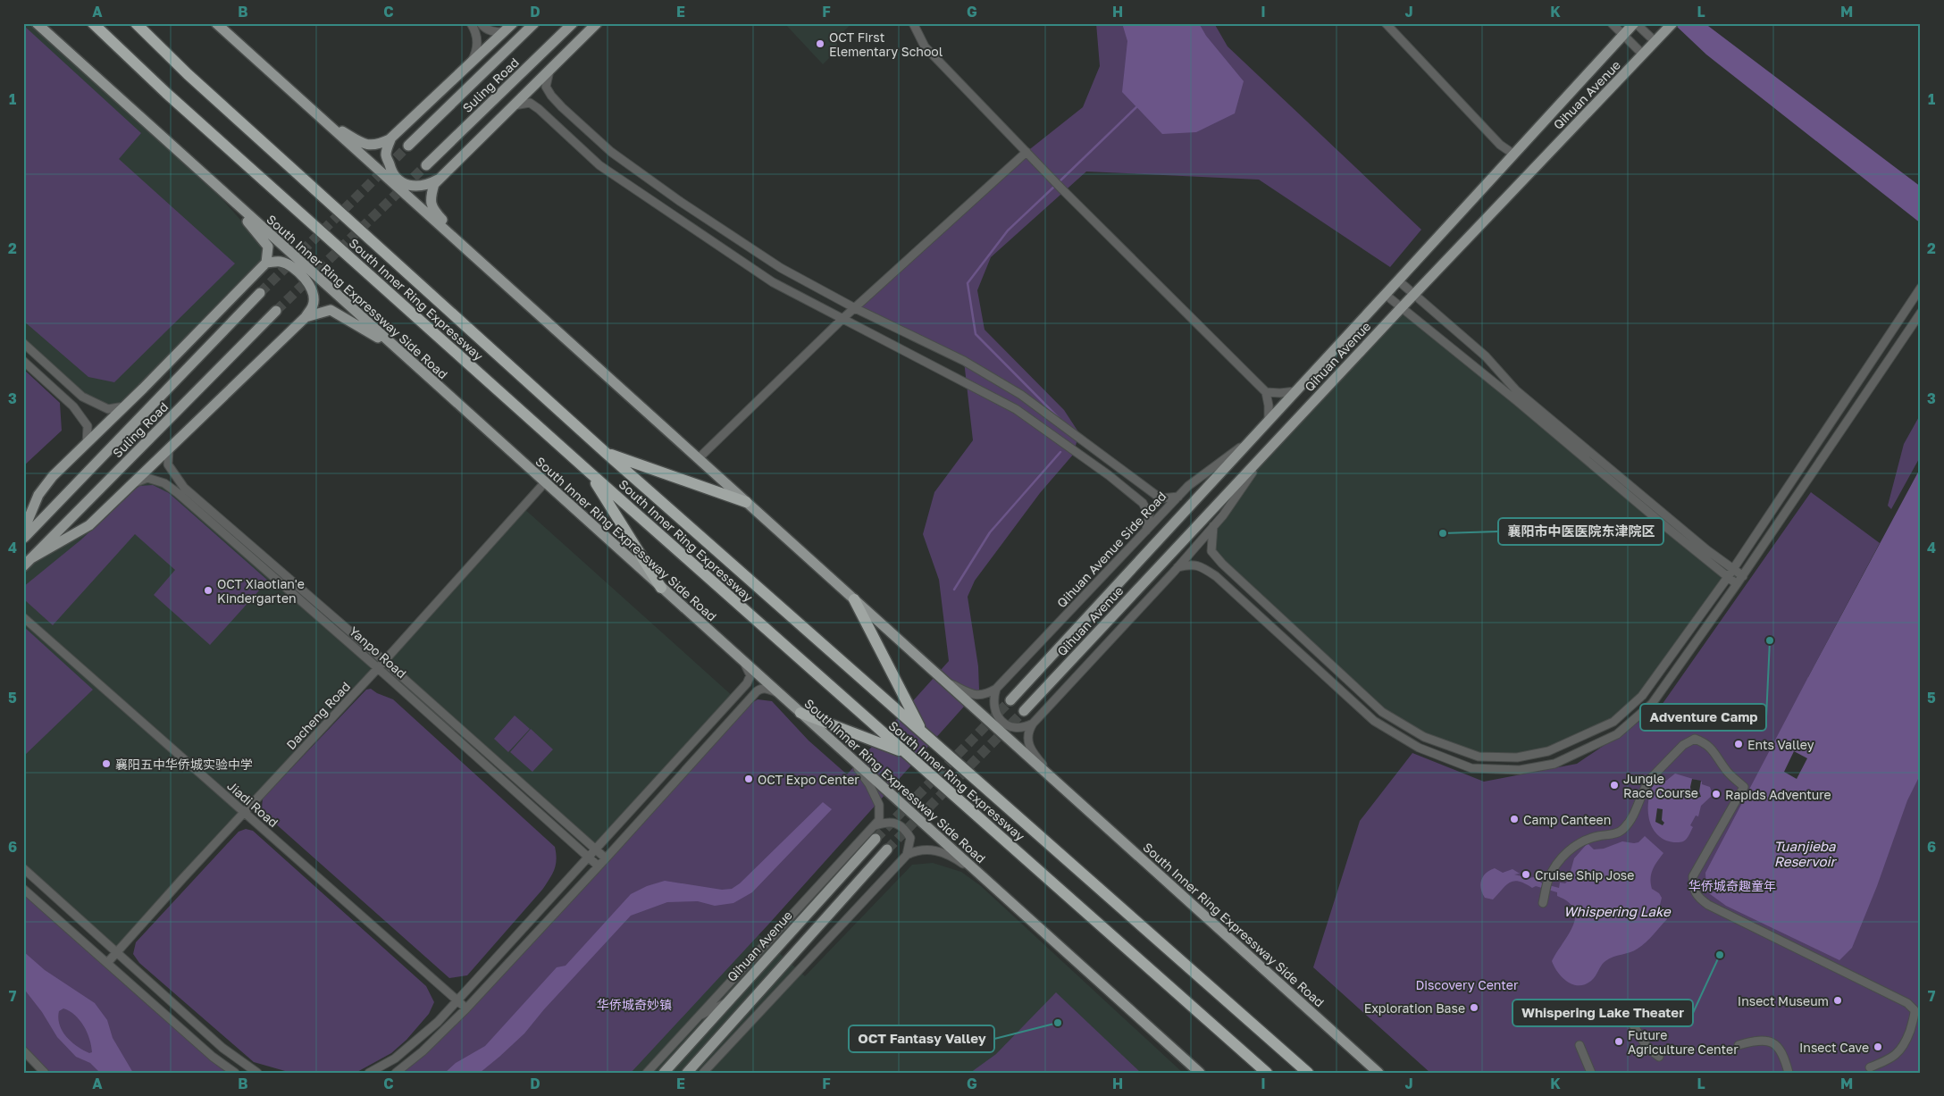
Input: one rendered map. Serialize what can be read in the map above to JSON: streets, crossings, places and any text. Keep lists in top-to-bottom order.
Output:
{
  "streets": {
    "highway": ["South Inner Ring Expressway"],
    "main road": ["Suling Road", "Qihuan Avenue", "South Inner Ring Expressway Side Road"],
    "street": [
      "Qihuan Avenue Side Road",
      "Yanpo Road",
      "Dacheng Road",
      "Jiadi Road"
    ]
  },
  "crossings": [
    ["Qihuan Avenue", "Qihuan Avenue Side Road"],
    ["South Inner Ring Expressway Side Road", "Qihuan Avenue Side Road"],
    ["South Inner Ring Expressway Side Road", "Dacheng Road"],
    ["Yanpo Road", "Dacheng Road"],
    ["Dacheng Road", "Jiadi Road"]
  ],
  "water": ["Tuanjieba Reservoir", "Whispering Lake"],
  "parks": ["华侨城奇趣童年", "Discovery Center", "华侨城奇妙镇"],
  "places": [
    "OCT First Elementary School",
    "襄阳市中医医院东津院区",
    "OCT Xiaotian'e Kindergarten",
    "Adventure Camp",
    "Ents Valley",
    "襄阳五中华侨城实验中学",
    "OCT Expo Center",
    "Jungle Race Course",
    "Rapids Adventure",
    "Camp Canteen",
    "Cruise Ship Jose",
    "Whispering Lake Theater",
    "Insect Museum",
    "Exploration Base",
    "OCT Fantasy Valley",
    "Future Agriculture Center",
    "Insect Cave"
  ],
  "grid": {
    "columns": [
      "A",
      "B",
      "C",
      "D",
      "E",
      "F",
      "G",
      "H",
      "I",
      "J",
      "K",
      "L",
      "M"
    ],
    "rows": [
      "1",
      "2",
      "3",
      "4",
      "5",
      "6",
      "7"
    ]
  }
}
